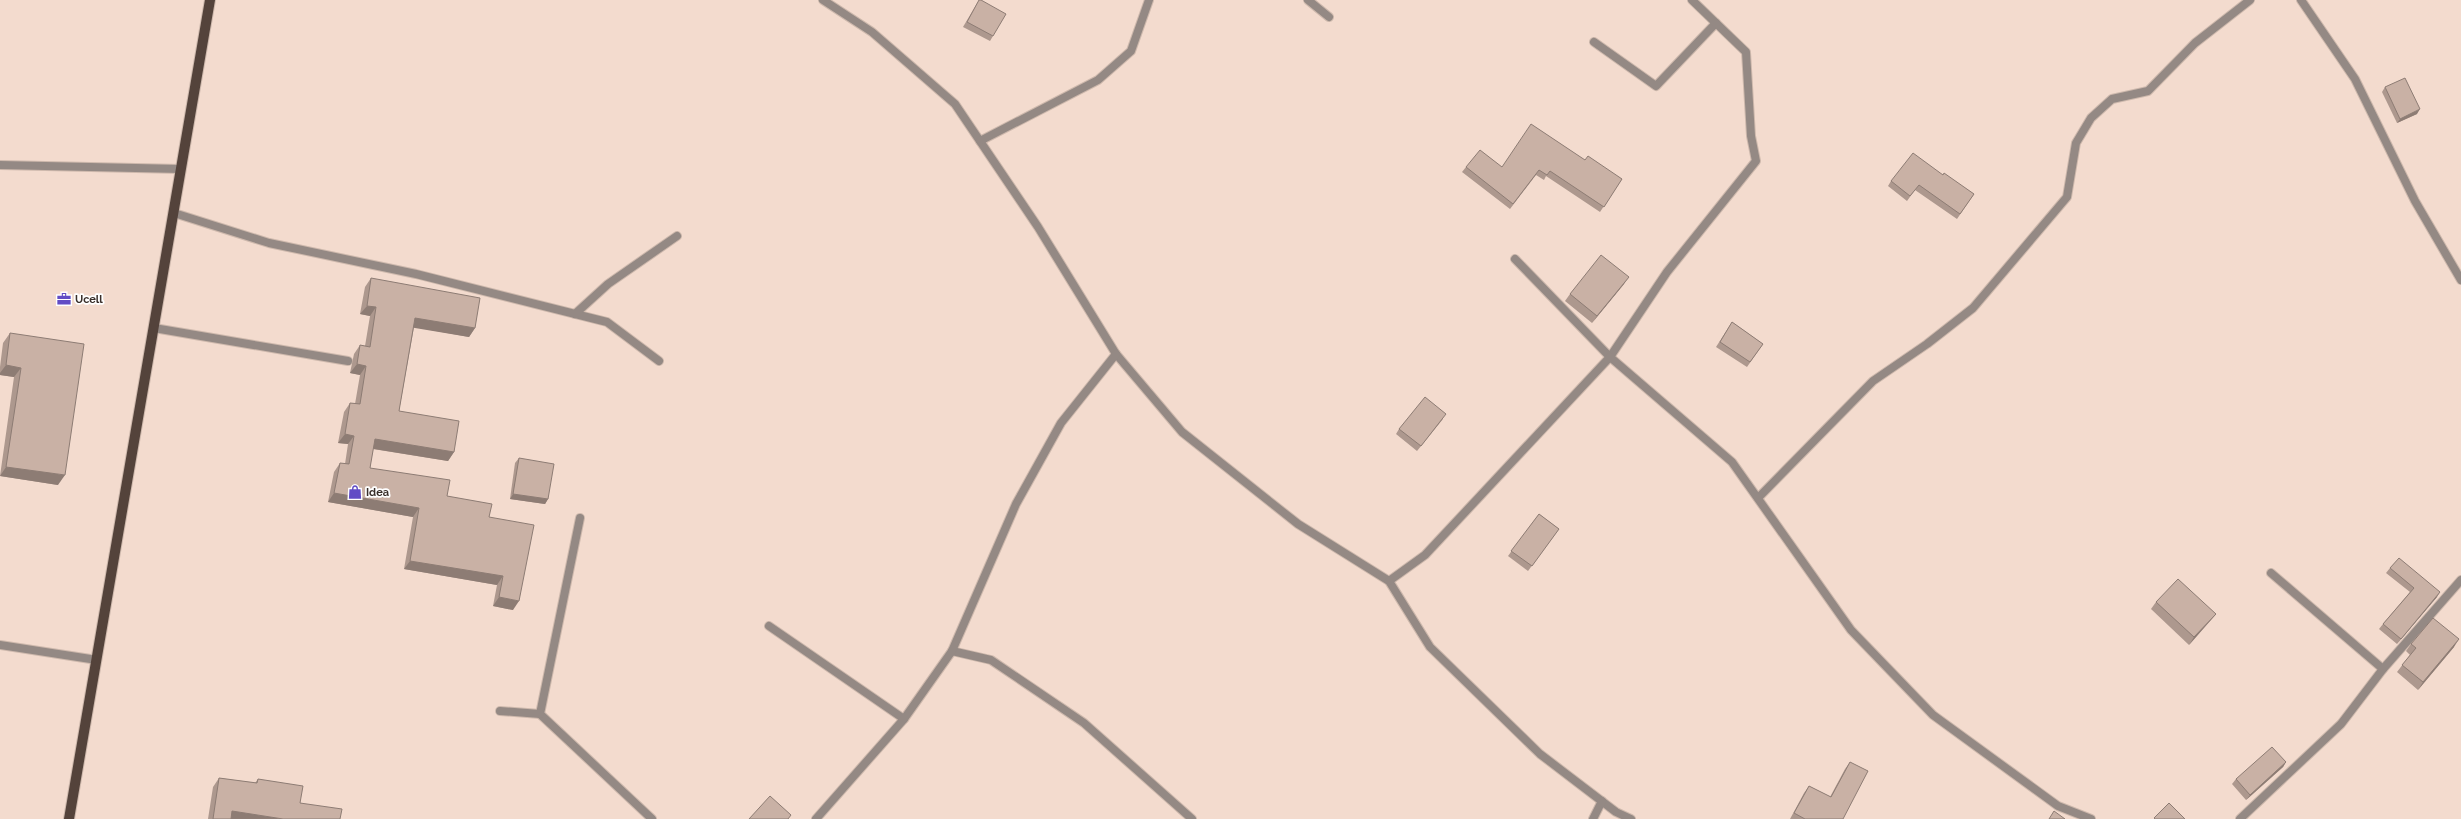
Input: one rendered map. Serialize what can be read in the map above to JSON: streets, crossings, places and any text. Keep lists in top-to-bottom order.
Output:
{
  "places": {
    "office": ["Ucell"],
    "shop": ["Idea"]
  }
}
